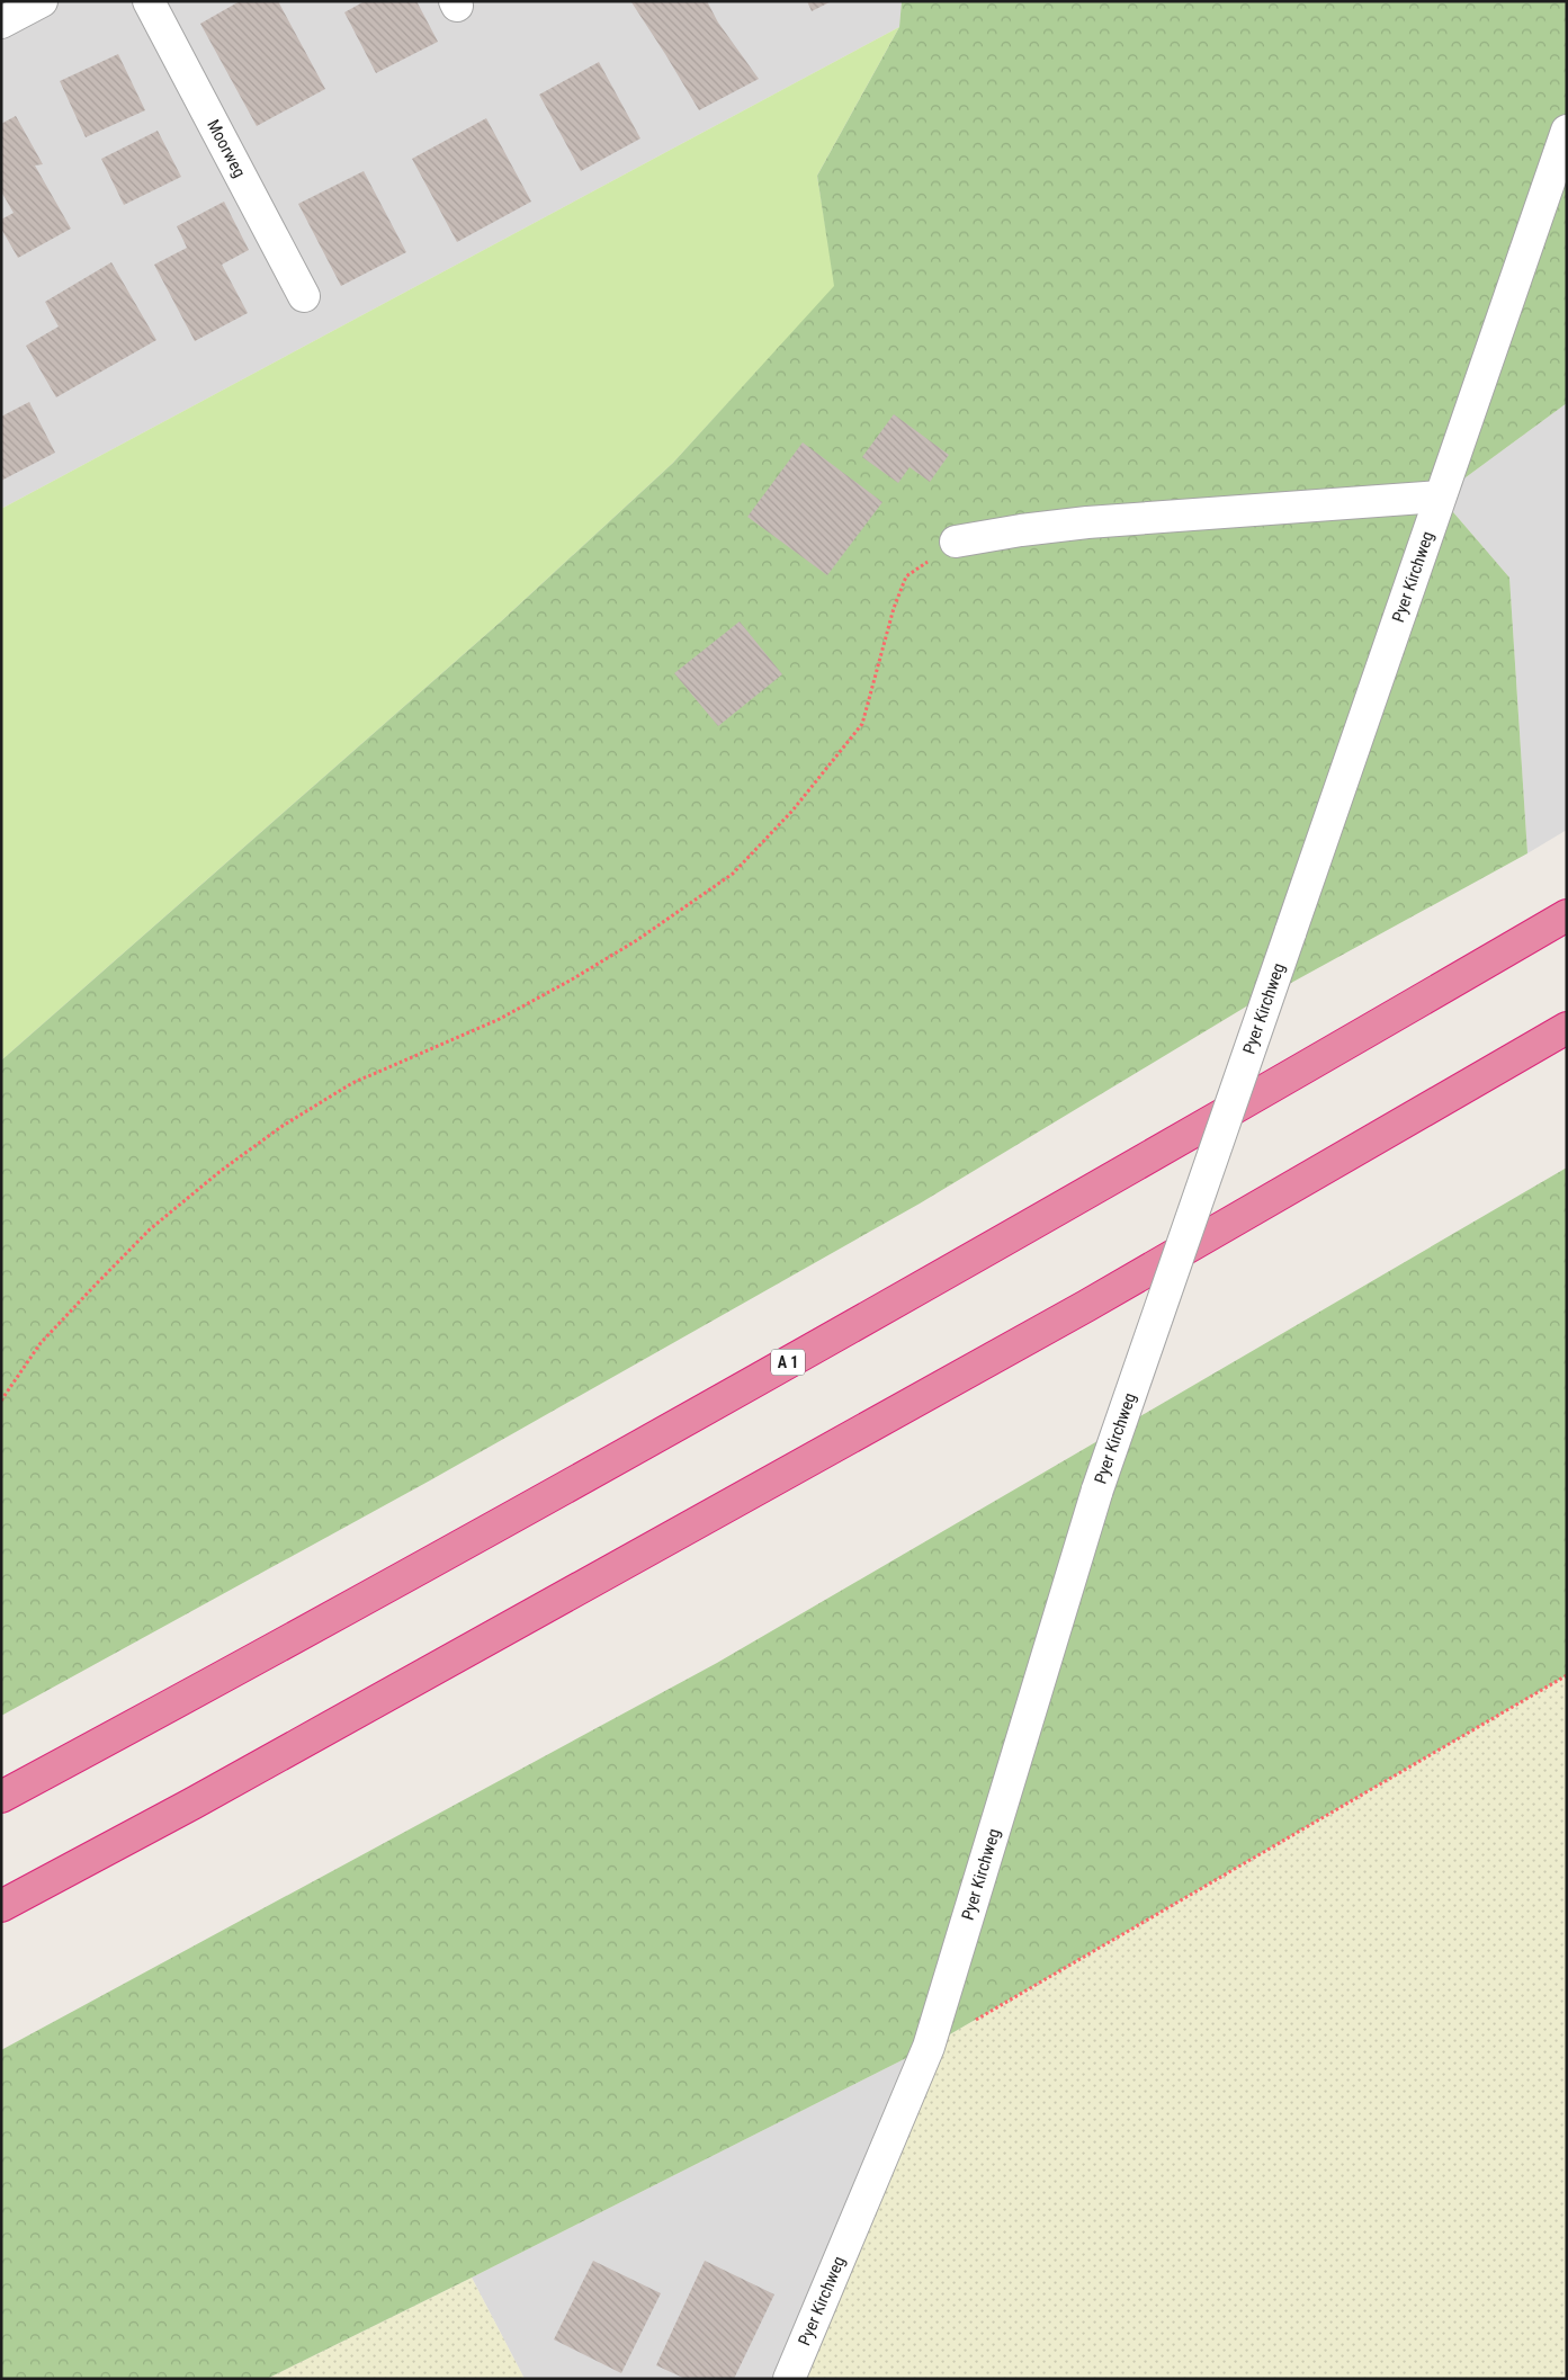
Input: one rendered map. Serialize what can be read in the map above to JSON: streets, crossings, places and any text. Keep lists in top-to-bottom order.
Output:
{
  "streets": {
    "highway": ["A 1"],
    "street": ["Moorweg", "Pyer Kirchweg"]
  }
}
